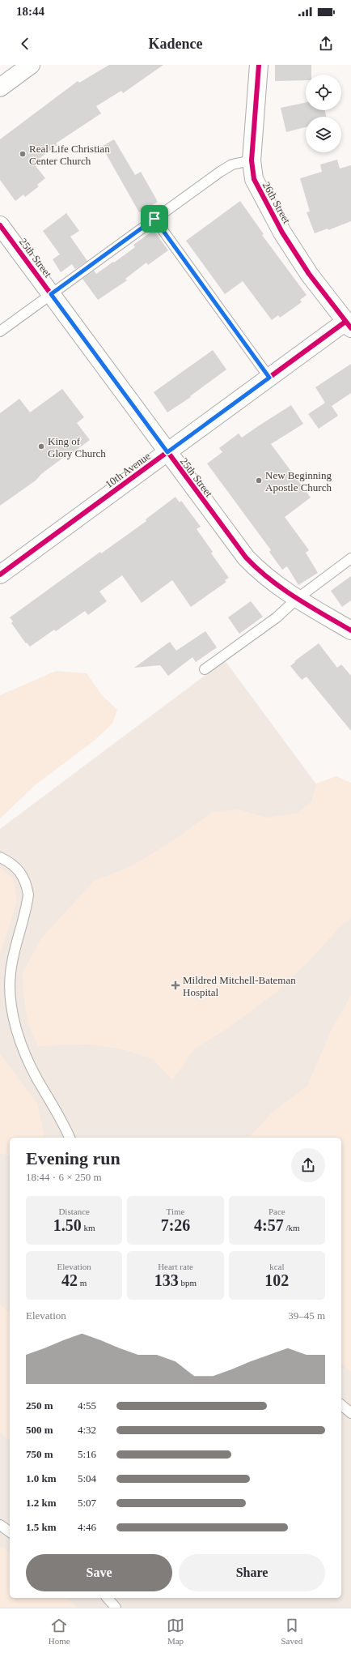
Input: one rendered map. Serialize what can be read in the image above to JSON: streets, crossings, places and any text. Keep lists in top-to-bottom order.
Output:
{
  "streets": {
    "street": ["26th Street", "25th Street", "10th Avenue"]
  },
  "crossings": [
    ["26th Street", "10th Avenue"],
    ["25th Street", "10th Avenue"]
  ],
  "places": {
    "other": ["Real Life Christian Center Church", "King of Glory Church", "New Beginning Apostle Church"],
    "health": ["Mildred Mitchell-Bateman Hospital"]
  },
  "page": {
    "status": "18:44",
    "header": "Kadence",
    "heading": ["Evening run", "18:44 · 6 × 250 m"],
    "stats": [
      ["Distance", "1.50 km"],
      ["Time", "7:26"],
      ["Pace", "4:57 /km"],
      ["Elevation", "42 m"],
      ["Heart rate", "133 bpm"],
      ["kcal", "102"]
    ],
    "chart": ["Elevation", "39–45 m"],
    "list": [
      {
        "name": "250 m",
        "note": "4:55"
      },
      {
        "name": "500 m",
        "note": "4:32"
      },
      {
        "name": "750 m",
        "note": "5:16"
      },
      {
        "name": "1.0 km",
        "note": "5:04"
      },
      {
        "name": "1.2 km",
        "note": "5:07"
      },
      {
        "name": "1.5 km",
        "note": "4:46"
      }
    ],
    "buttons": ["Save", "Share"],
    "tabs": ["Home", "Map", "Saved"]
  }
}
